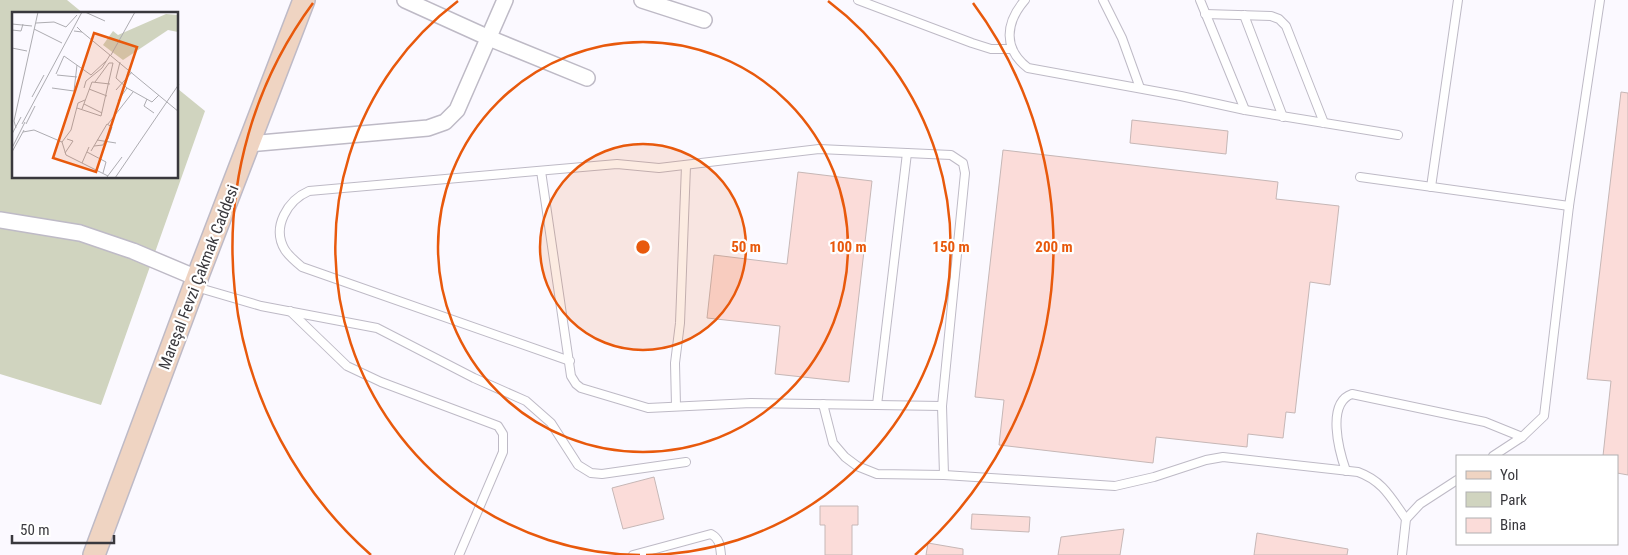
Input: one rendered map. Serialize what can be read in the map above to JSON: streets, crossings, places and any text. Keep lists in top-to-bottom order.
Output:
{
  "streets": {
    "street": ["Mareşal Fevzi Çakmak Caddesi"]
  },
  "legend": ["Yol", "Park", "Bina"],
  "scale_bar": "50 m",
  "rings": [
    "50 m",
    "100 m",
    "150 m",
    "200 m"
  ]
}
